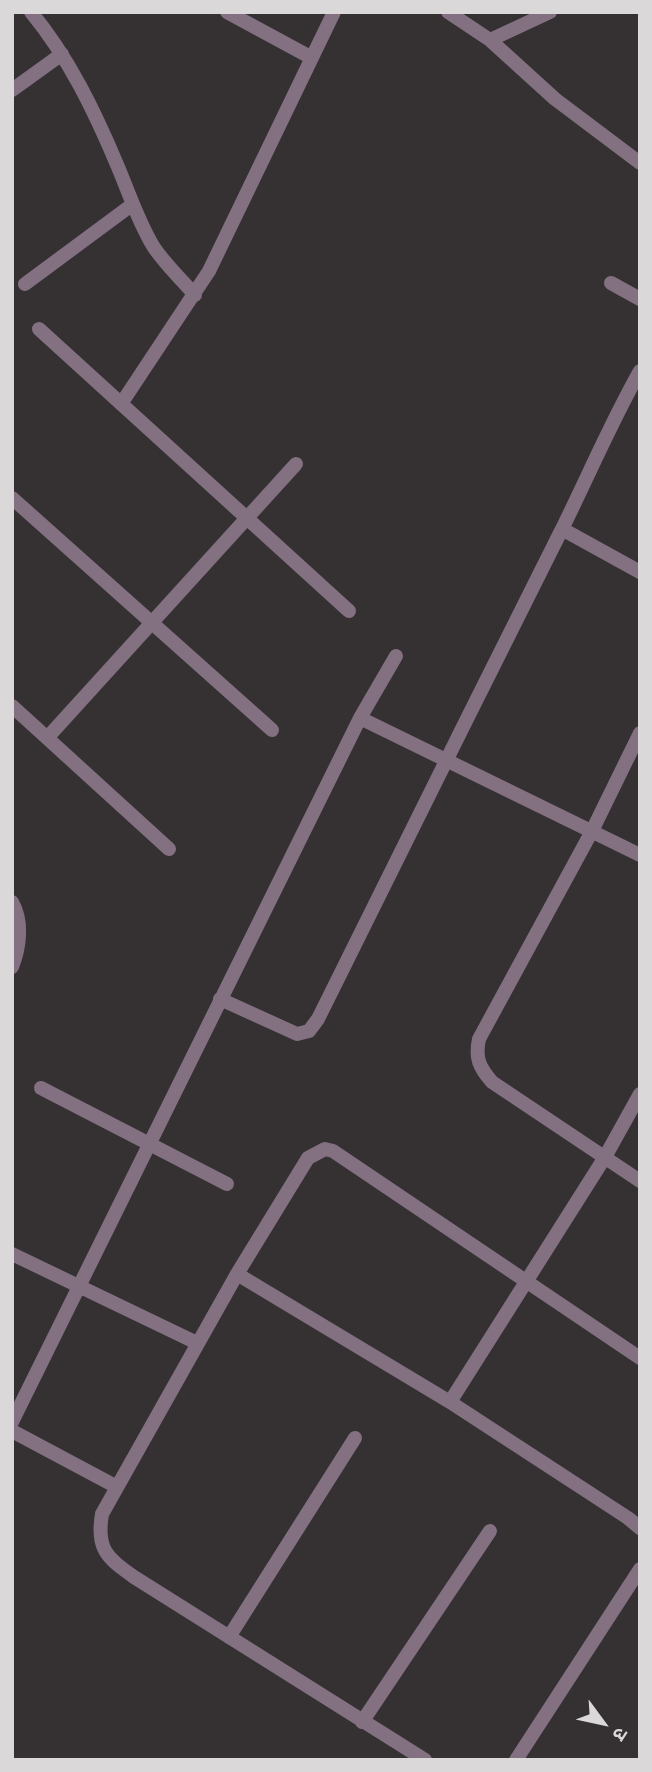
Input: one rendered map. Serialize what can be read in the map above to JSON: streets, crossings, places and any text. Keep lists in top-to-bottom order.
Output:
{
  "north": "bottom right"
}
